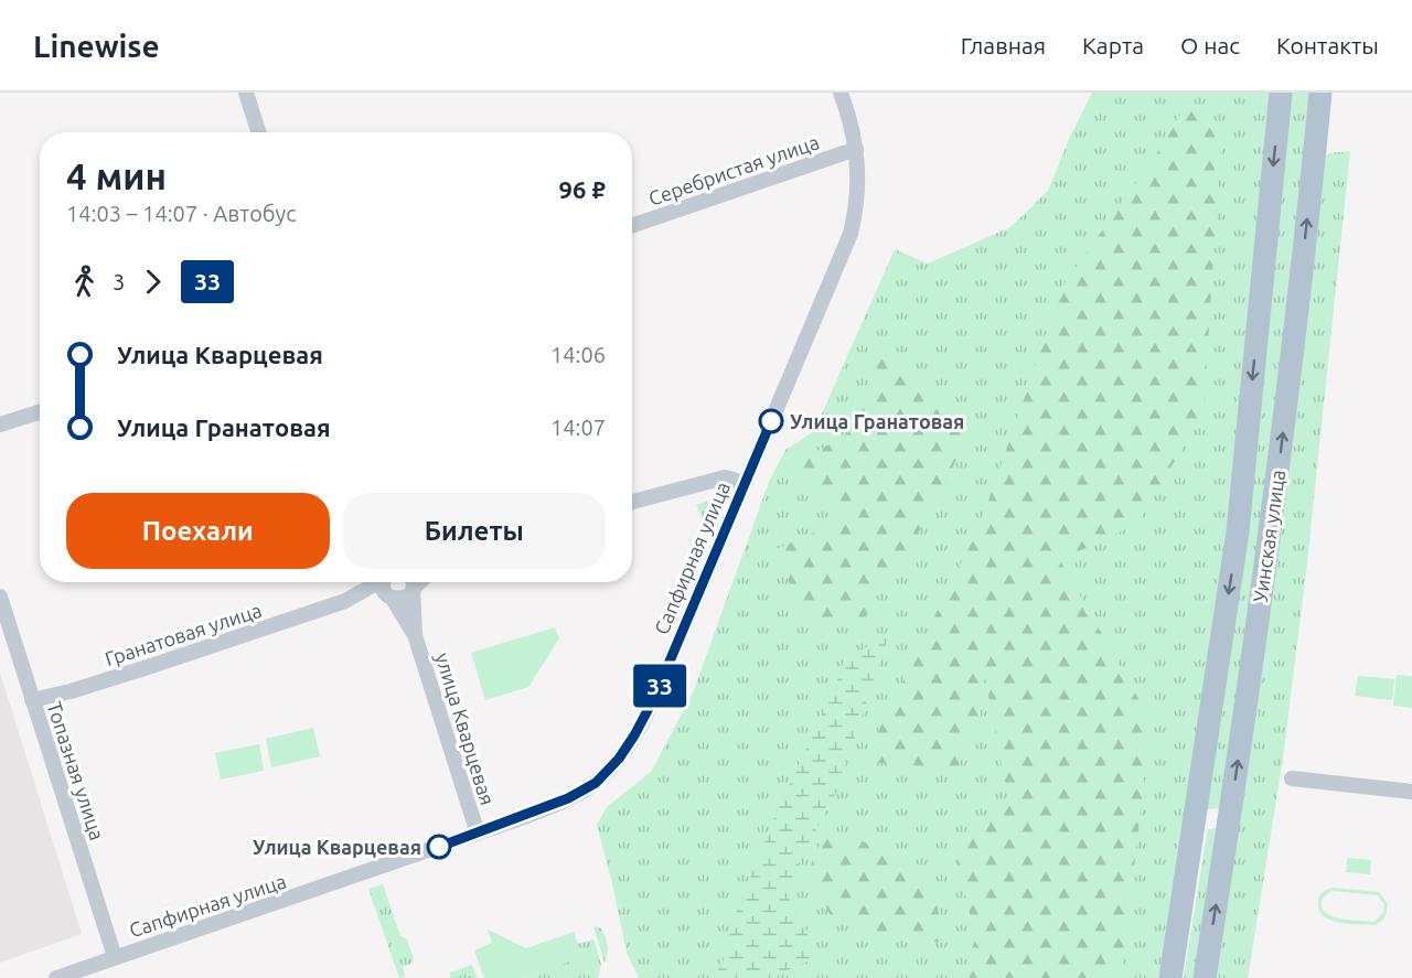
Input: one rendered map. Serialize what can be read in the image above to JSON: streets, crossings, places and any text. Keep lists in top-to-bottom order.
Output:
{
  "streets": {
    "main road": ["Уинская улица"],
    "street": [
      "Серебристая улица",
      "Сапфирная улица",
      "Гранатовая улица",
      "улица Кварцевая",
      "Топазная улица"
    ]
  },
  "crossings": [
    ["Серебристая улица", "Сапфирная улица"],
    ["Сапфирная улица", "улица Кварцевая"],
    ["Сапфирная улица", "Топазная улица"],
    ["Гранатовая улица", "Топазная улица"]
  ],
  "places": ["Улица Гранатовая", "Улица Кварцевая"],
  "lines": ["bus line 33"],
  "page": {
    "header": "Linewise",
    "nav": [
      "Главная",
      "Карта",
      "О нас",
      "Контакты"
    ],
    "on_map": "33",
    "heading": ["4 мин", "14:03 – 14:07 · Автобус", "96 ₽"],
    "legs": ["3", "33"],
    "list": [
      {
        "name": "Улица Кварцевая",
        "value": "14:06"
      },
      {
        "name": "Улица Гранатовая",
        "value": "14:07"
      }
    ],
    "buttons": ["Поехали", "Билеты"]
  }
}
